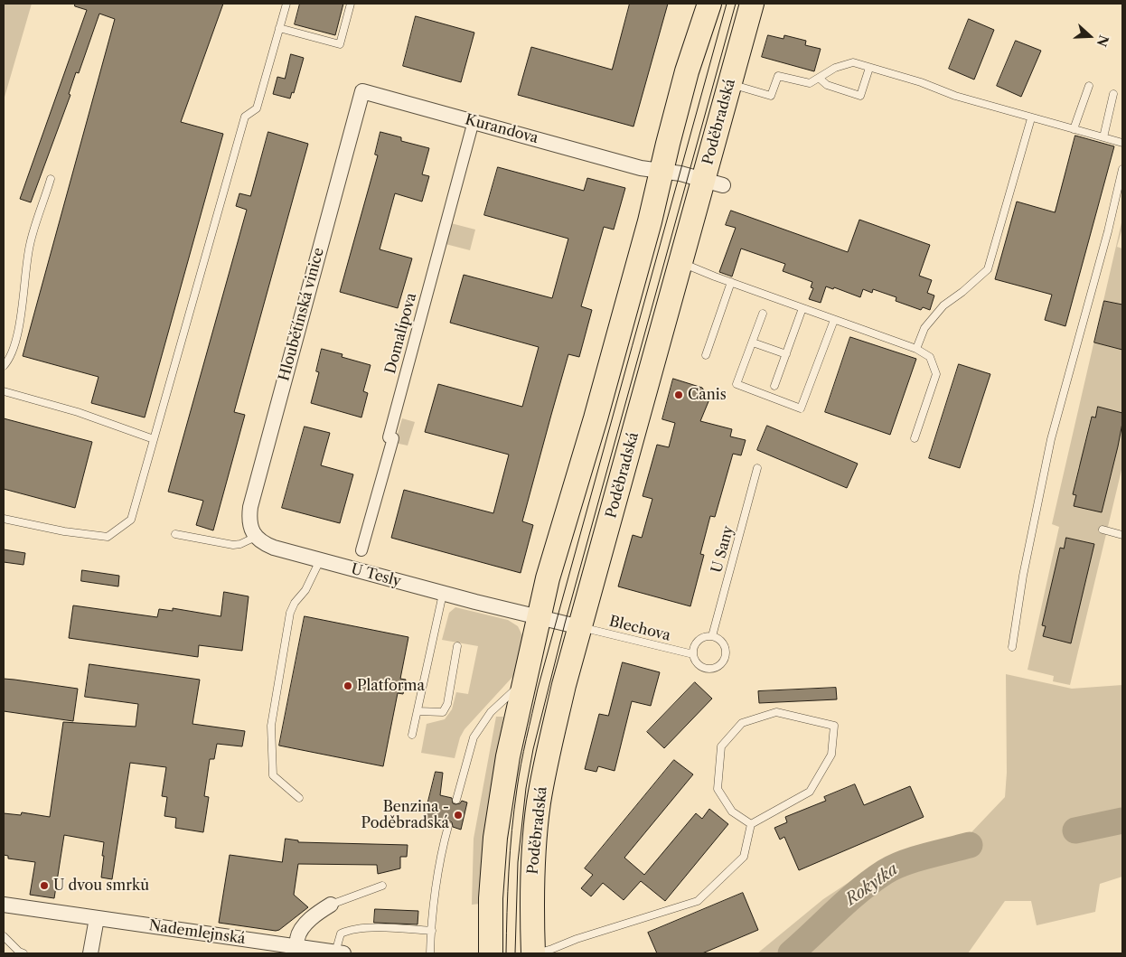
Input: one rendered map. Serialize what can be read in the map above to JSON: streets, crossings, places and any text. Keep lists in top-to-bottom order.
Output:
{
  "streets": {
    "main road": ["Poděbradská"],
    "street": [
      "Kurandova",
      "Hloubětínská vinice",
      "Domalípova",
      "U Tesly",
      "Nademlejnská"
    ],
    "lane": ["U Sany", "Blechova"]
  },
  "crossings": [
    ["Poděbradská", "Kurandova"],
    ["Poděbradská", "U Tesly"],
    ["Poděbradská", "Blechova"],
    ["Kurandova", "Hloubětínská vinice"],
    ["Kurandova", "Domalípova"],
    ["Hloubětínská vinice", "U Tesly"],
    ["U Sany", "Blechova"],
    ["U Tesly", "Blechova"]
  ],
  "water": ["Rokytka"],
  "places": [
    "Canis",
    "Platforma",
    "Benzina - Poděbradská",
    "U dvou smrků"
  ],
  "north": "right"
}
